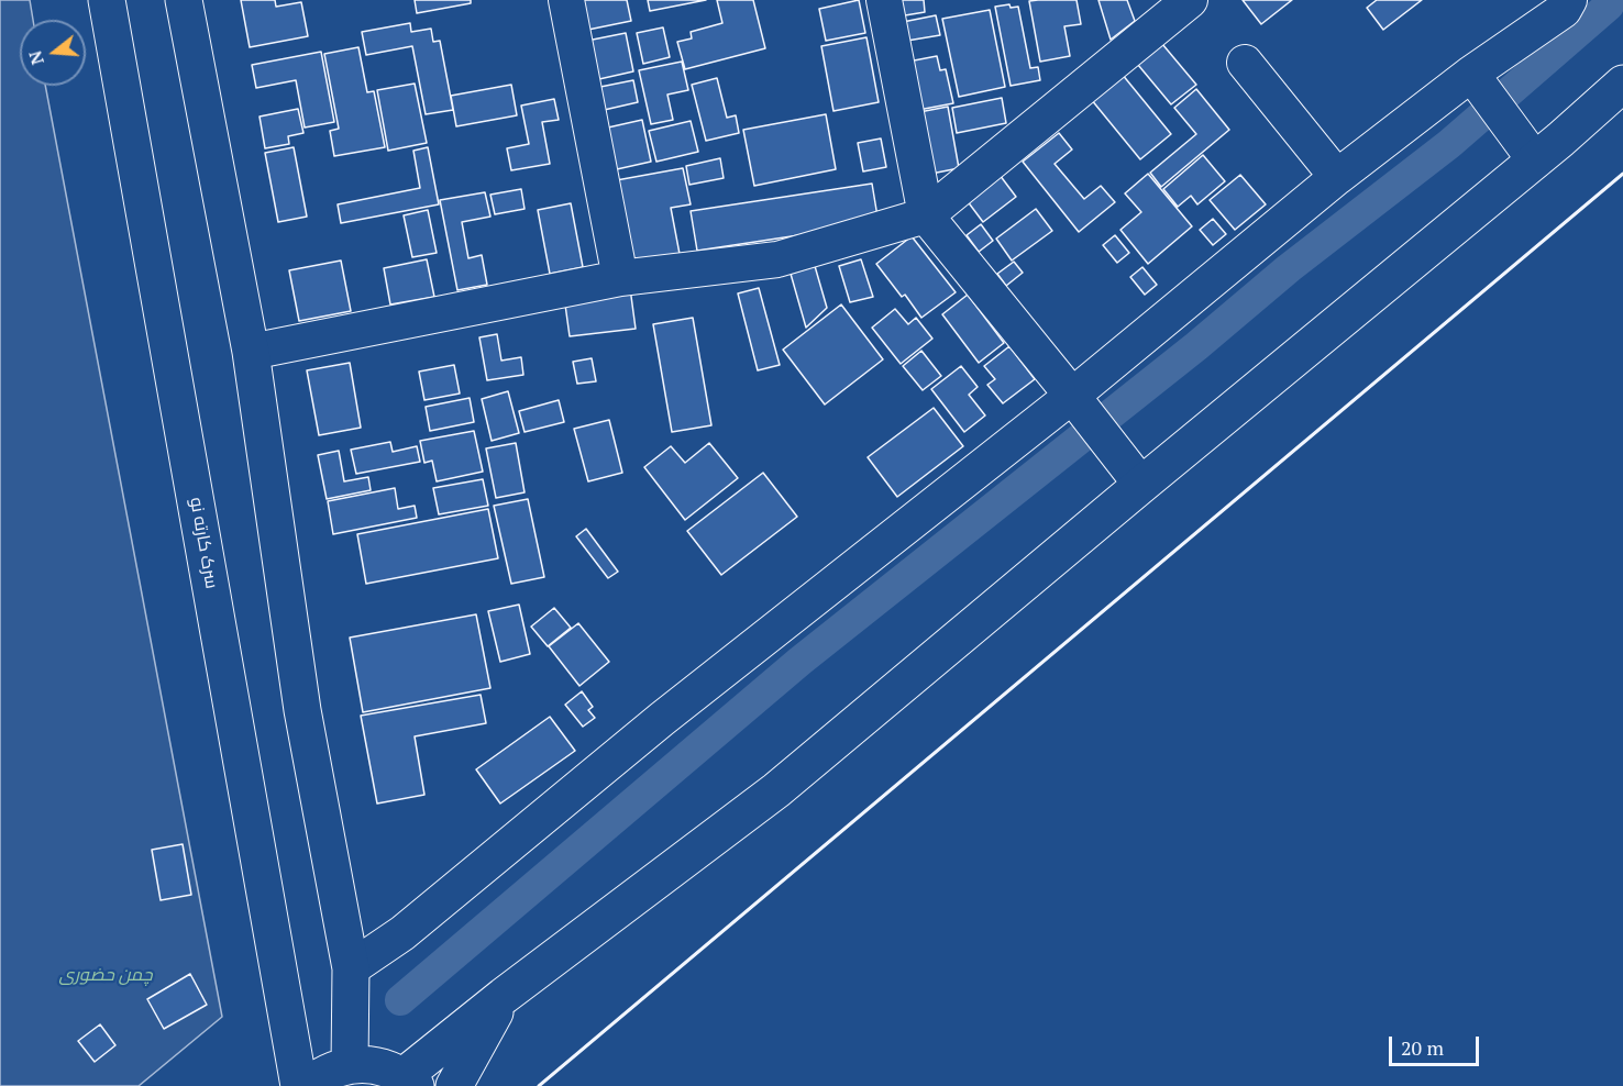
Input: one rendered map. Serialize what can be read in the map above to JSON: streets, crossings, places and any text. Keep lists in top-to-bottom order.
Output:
{
  "streets": {
    "highway": ["سرک کارته نو"]
  },
  "parks": ["چمن حضوری"],
  "scale_bar": "20 m",
  "north": "left"
}
